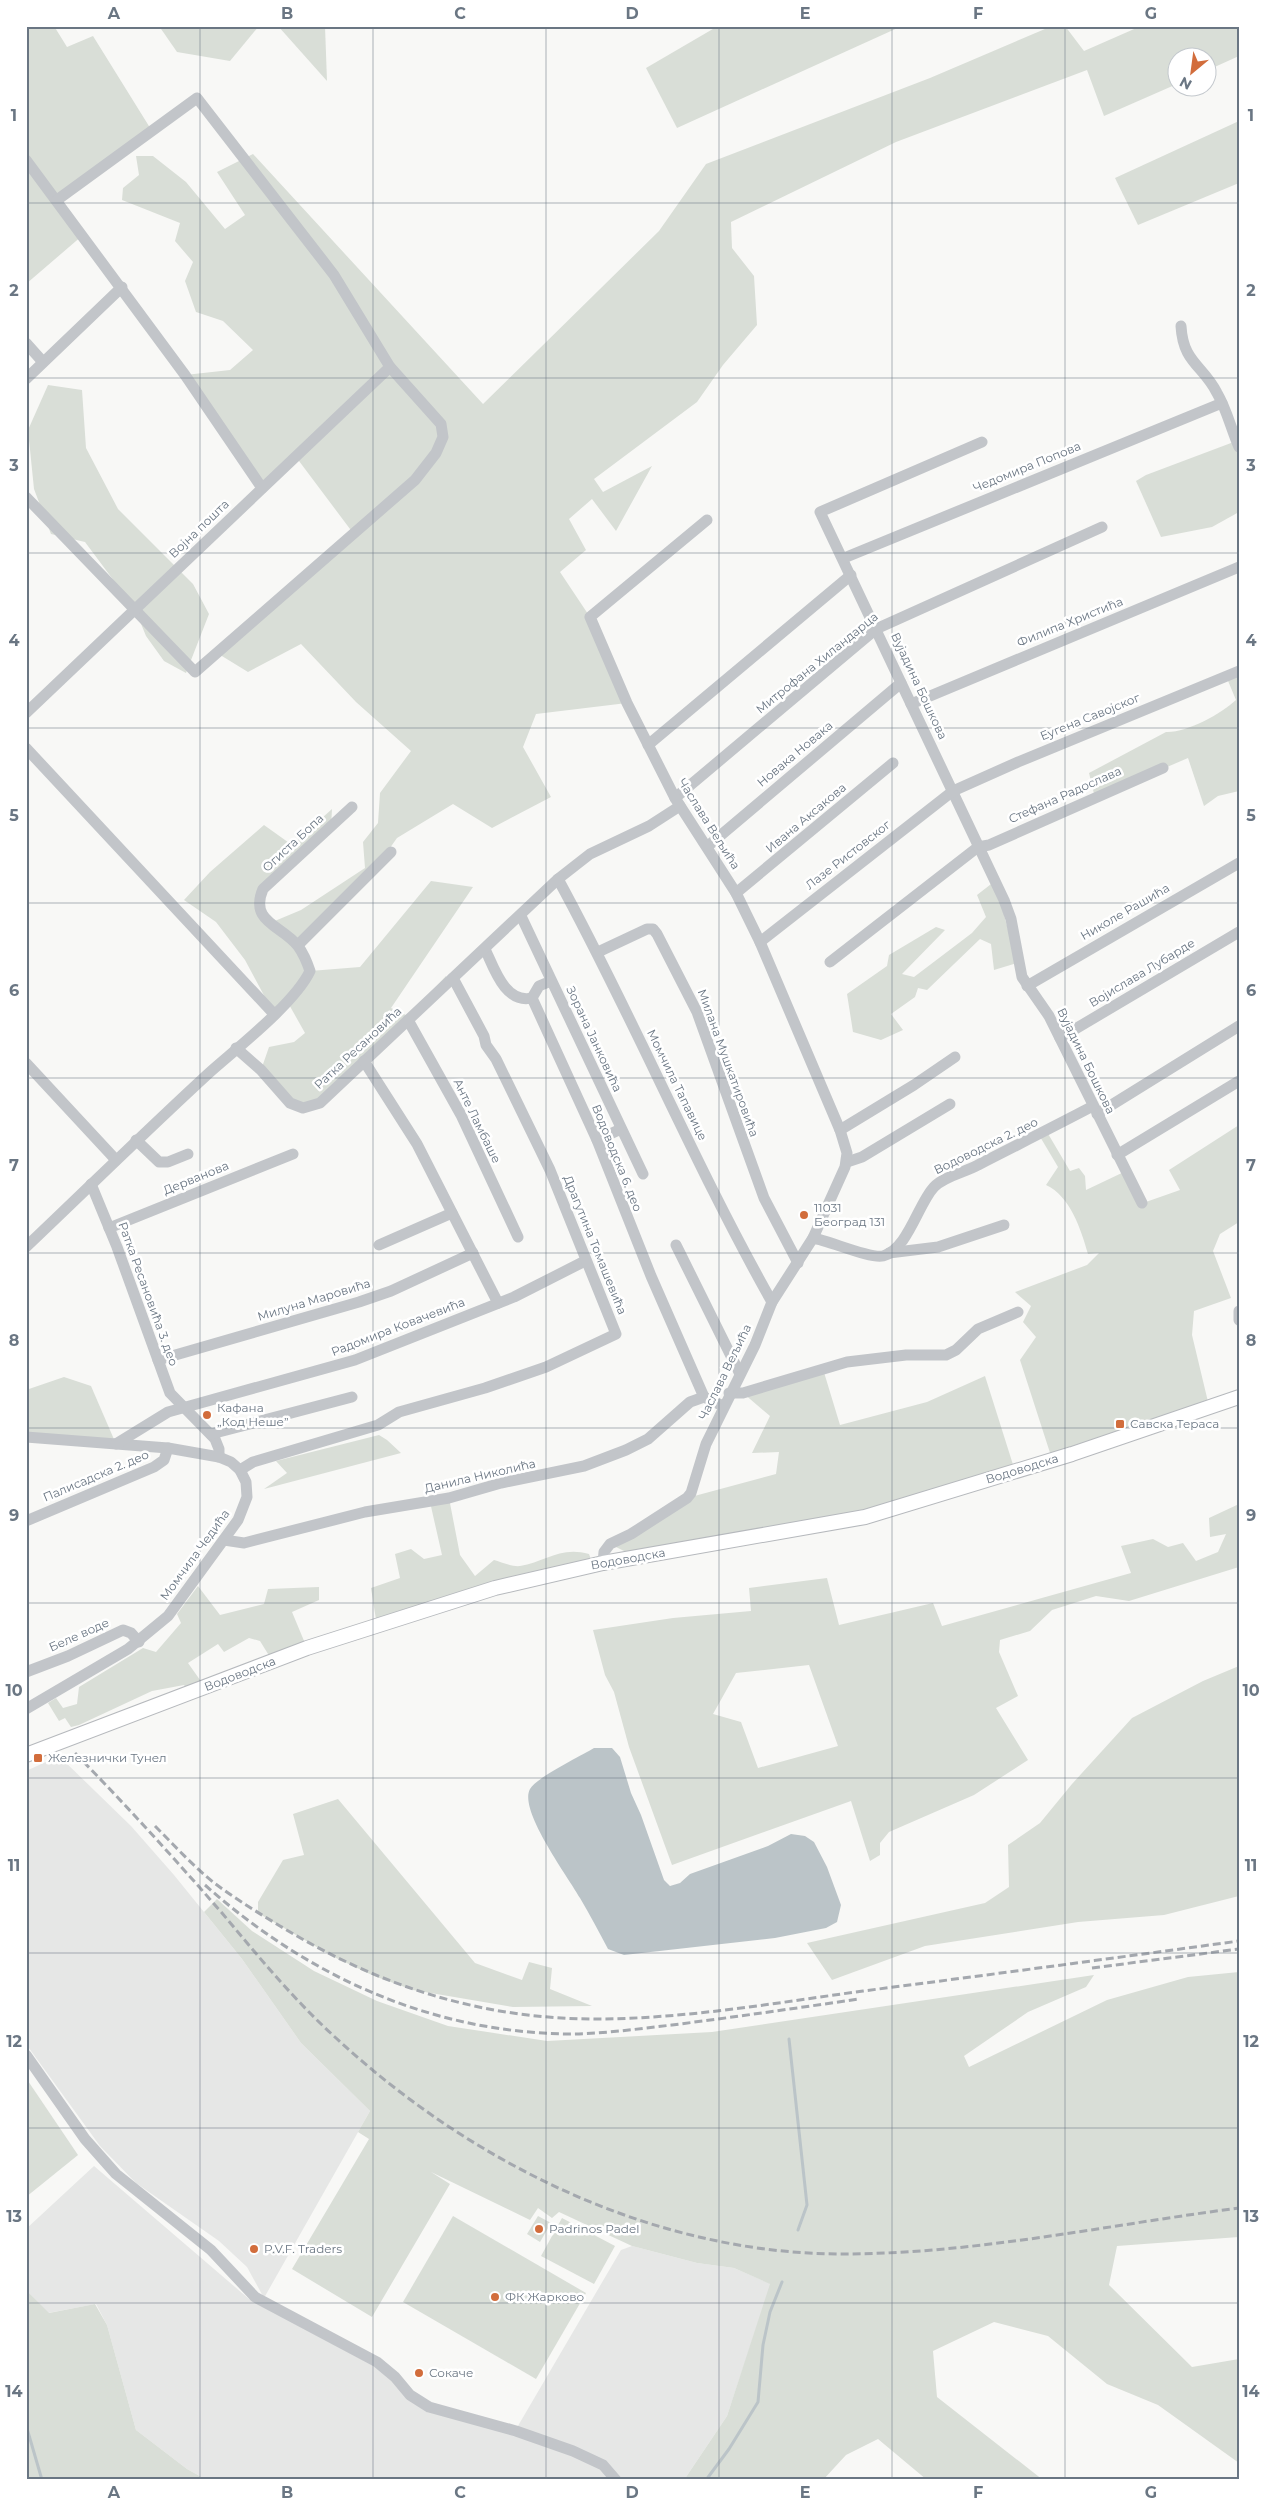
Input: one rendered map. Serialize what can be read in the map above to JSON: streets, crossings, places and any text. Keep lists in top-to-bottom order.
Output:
{
  "streets": {
    "main road": ["Водоводска"],
    "street": [
      "Чедомира Попова",
      "Војна пошта",
      "Филипа Христића",
      "Митрофана Хиландарца",
      "Вујадина Бошкова",
      "Еугена Савојског",
      "Новака Новака",
      "Стефана Радослава",
      "Ивана Аксакова",
      "Часлава Вељића",
      "Огиста Бопа",
      "Лазе Ристовског",
      "Николе Рашића",
      "Војислава Лубарде",
      "Зорана Јанковића",
      "Ратка Ресановића",
      "Милана Мушкатировића",
      "Момчила Тапавице",
      "Анте Ламбаше",
      "Водоводска 2. део",
      "Водоводска 6. део",
      "Дерванова",
      "Драгутина Томашевића",
      "Ратка Ресановића 3. део",
      "Милуна Маровића",
      "Радомира Ковачевића",
      "Палисадска 2. део",
      "Данила Николића",
      "Момчила Чедића",
      "Беле воде"
    ]
  },
  "crossings": [
    ["Чедомира Попова", "Вујадина Бошкова"],
    ["Филипа Христића", "Вујадина Бошкова"],
    ["Митрофана Хиландарца", "Вујадина Бошкова"],
    ["Митрофана Хиландарца", "Часлава Вељића"],
    ["Митрофана Хиландарца", "Ратка Ресановића"],
    ["Вујадина Бошкова", "Еугена Савојског"],
    ["Вујадина Бошкова", "Новака Новака"],
    ["Вујадина Бошкова", "Стефана Радослава"],
    ["Вујадина Бошкова", "Лазе Ристовског"],
    ["Вујадина Бошкова", "Николе Рашића"],
    ["Вујадина Бошкова", "Војислава Лубарде"],
    ["Вујадина Бошкова", "Водоводска 2. део"],
    ["Еугена Савојског", "Лазе Ристовског"],
    ["Новака Новака", "Часлава Вељића"],
    ["Ивана Аксакова", "Часлава Вељића"],
    ["Часлава Вељића", "Лазе Ристовског"],
    ["Часлава Вељића", "Ратка Ресановића"],
    ["Часлава Вељића", "Милана Мушкатировића"],
    ["Часлава Вељића", "Момчила Тапавице"],
    ["Часлава Вељића", "Водоводска"],
    ["Огиста Бопа", "Ратка Ресановића"],
    ["Зорана Јанковића", "Ратка Ресановића"],
    ["Ратка Ресановића", "Момчила Тапавице"],
    ["Ратка Ресановића", "Анте Ламбаше"],
    ["Ратка Ресановића", "Драгутина Томашевића"],
    ["Милана Мушкатировића", "Момчила Тапавице"],
    ["Водоводска 6. део", "Данила Николића"],
    ["Дерванова", "Ратка Ресановића 3. део"],
    ["Драгутина Томашевића", "Радомира Ковачевића"],
    ["Драгутина Томашевића", "Момчила Чедића"],
    ["Ратка Ресановића 3. део", "Милуна Маровића"],
    ["Ратка Ресановића 3. део", "Радомира Ковачевића"],
    ["Данила Николића", "Момчила Чедића"],
    ["Момчила Чедића", "Беле воде"]
  ],
  "places": {
    "other": [
      "11031 Београд 131",
      "Кафана „Код Неше”",
      "Padrinos Padel",
      "P.V.F. Traders",
      "ФК Жарково",
      "Сокаче"
    ],
    "transit": ["Савска Тераса", "Железнички Тунел"]
  },
  "north": "bottom left",
  "grid": {
    "columns": [
      "A",
      "B",
      "C",
      "D",
      "E",
      "F",
      "G"
    ],
    "rows": [
      "1",
      "2",
      "3",
      "4",
      "5",
      "6",
      "7",
      "8",
      "9",
      "10",
      "11",
      "12",
      "13",
      "14"
    ]
  }
}
